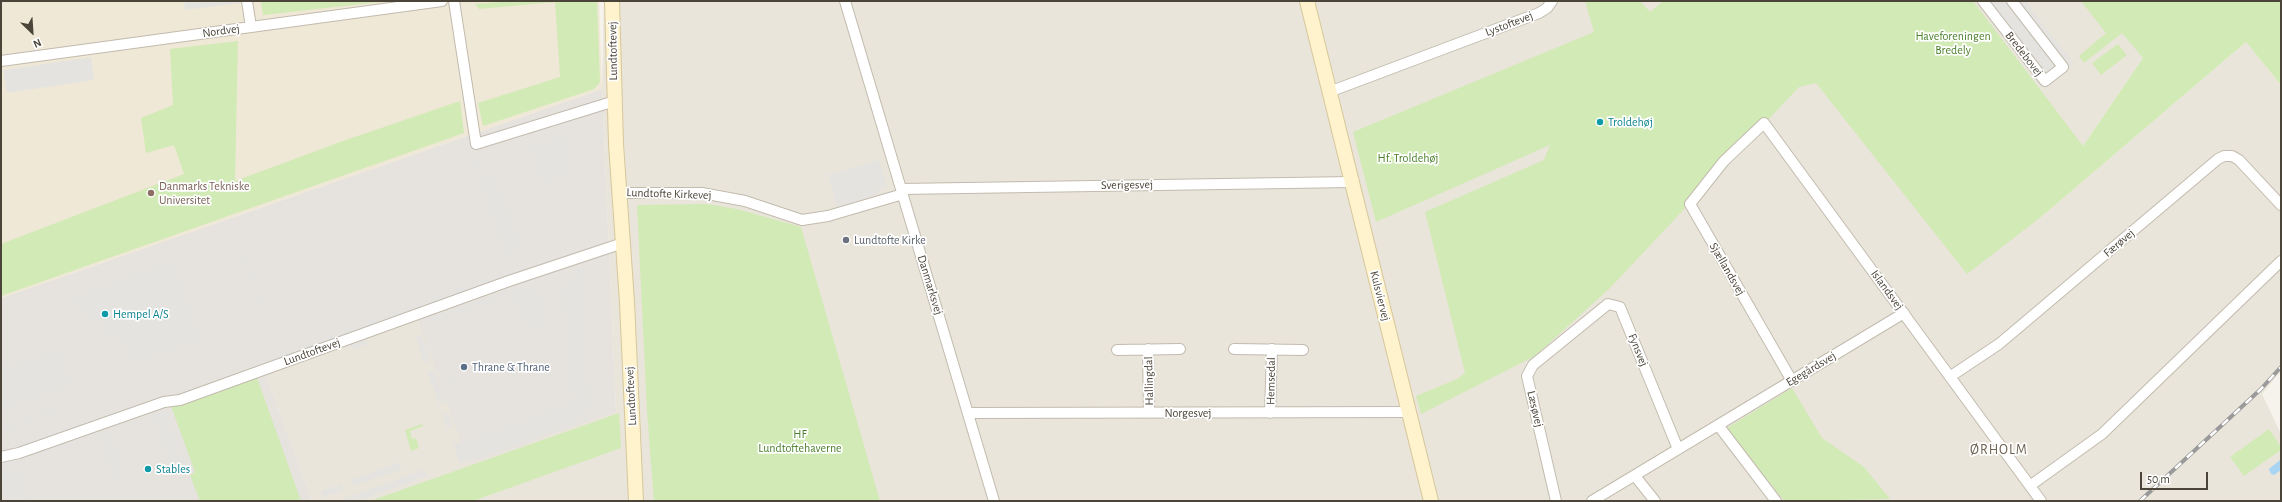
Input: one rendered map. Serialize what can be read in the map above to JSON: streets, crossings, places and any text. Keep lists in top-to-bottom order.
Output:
{
  "streets": {
    "street": [
      "Lystoftevej",
      "Nordvej",
      "Lundtoftevej",
      "Bredebovej",
      "Sverigesvej",
      "Lundtofte Kirkevej",
      "Færøvej",
      "Sjællandsvej",
      "Danmarksvej",
      "Islandsvej",
      "Kulsviervej",
      "Fynsvej",
      "Egegårdsvej",
      "Hallingdal",
      "Hemsedal",
      "Læsøvej",
      "Norgesvej"
    ]
  },
  "crossings": [
    ["Lystoftevej", "Kulsviervej"],
    ["Lundtoftevej", "Lundtofte Kirkevej"],
    ["Sverigesvej", "Lundtofte Kirkevej"],
    ["Sverigesvej", "Danmarksvej"],
    ["Sverigesvej", "Kulsviervej"],
    ["Lundtofte Kirkevej", "Danmarksvej"],
    ["Færøvej", "Islandsvej"],
    ["Sjællandsvej", "Islandsvej"],
    ["Sjællandsvej", "Egegårdsvej"],
    ["Danmarksvej", "Norgesvej"],
    ["Islandsvej", "Egegårdsvej"],
    ["Kulsviervej", "Norgesvej"],
    ["Fynsvej", "Egegårdsvej"],
    ["Fynsvej", "Læsøvej"],
    ["Hallingdal", "Norgesvej"],
    ["Hemsedal", "Norgesvej"]
  ],
  "districts": ["ØRHOLM"],
  "parks": ["Haveforeningen Bredely", "Hf. Troldehøj", "HF Lundtoftehaverne"],
  "places": [
    "Troldehøj",
    "Danmarks Tekniske Universitet",
    "Lundtofte Kirke",
    "Hempel A/S",
    "Thrane & Thrane",
    "Stables"
  ],
  "scale_bar": "50 m",
  "north": "bottom right"
}
